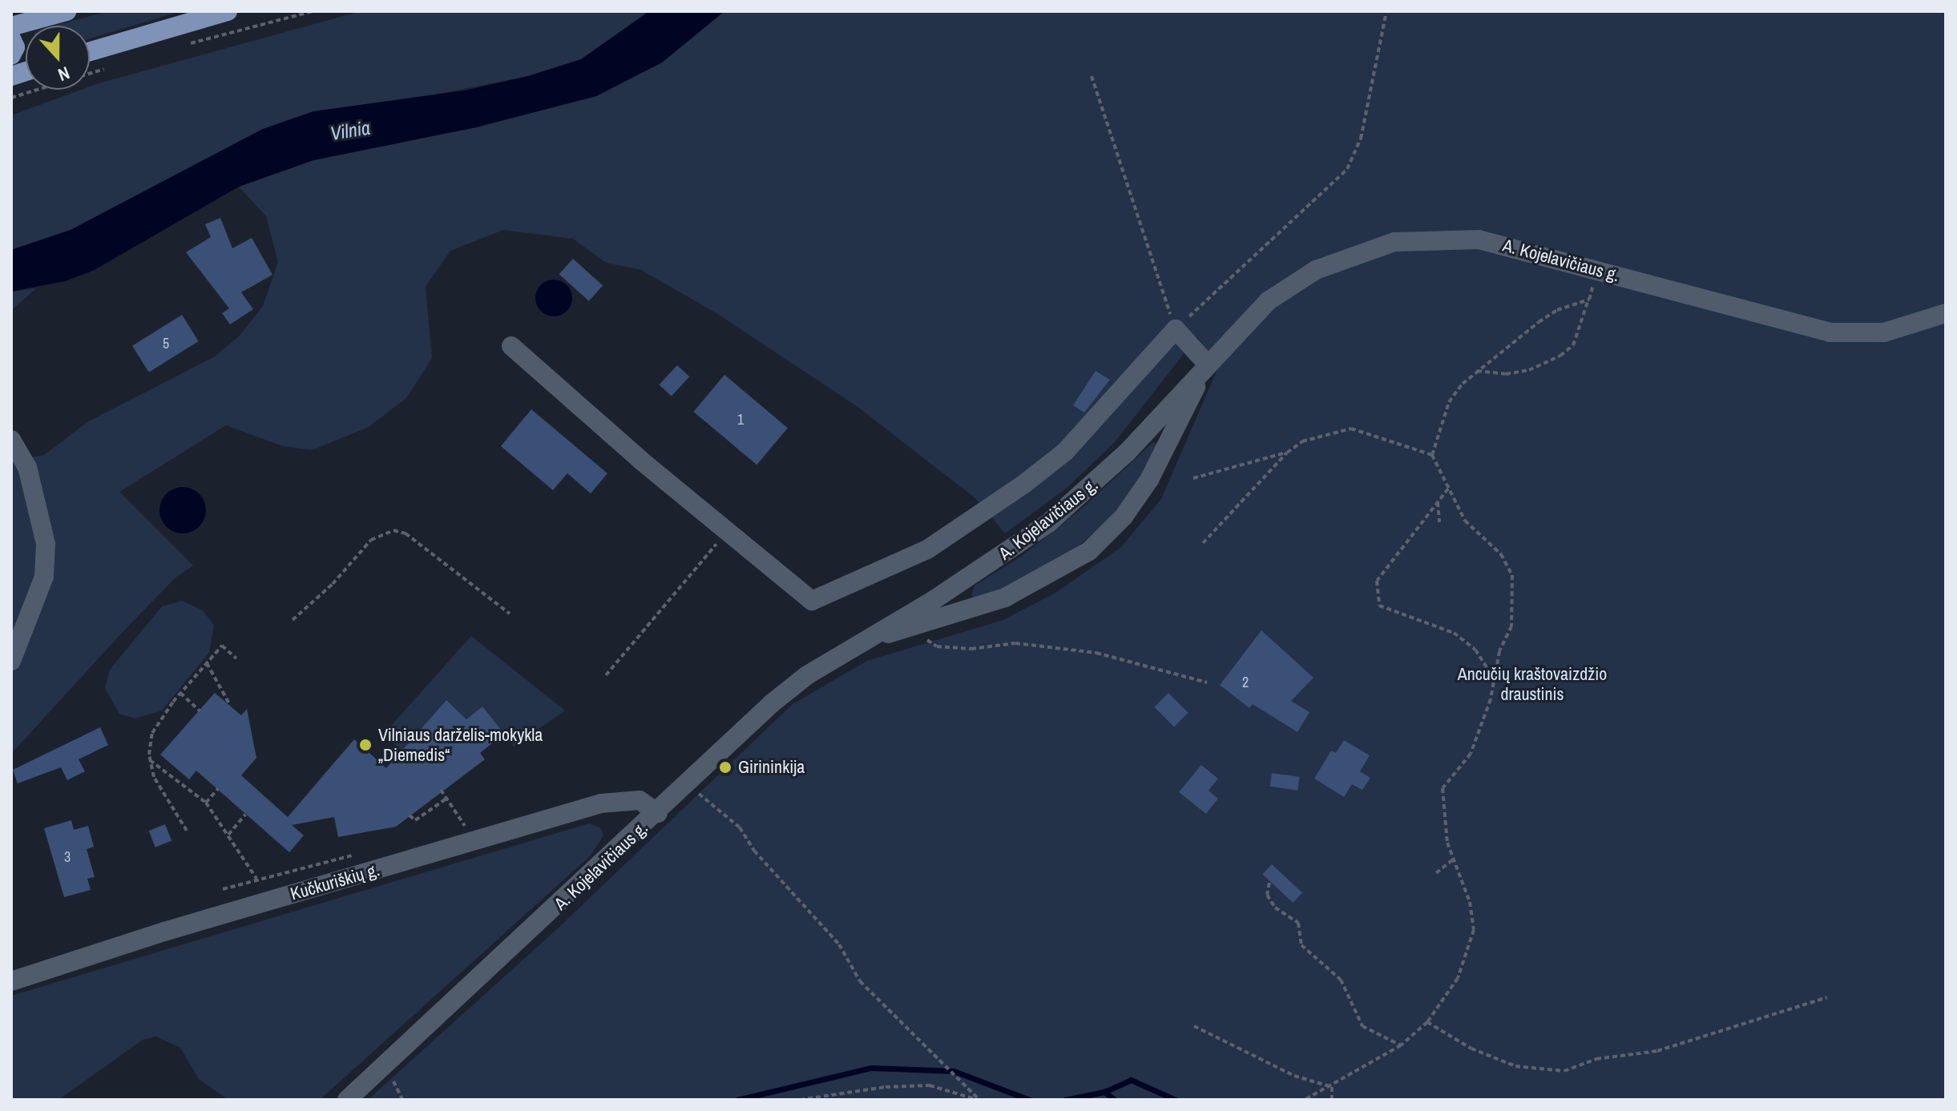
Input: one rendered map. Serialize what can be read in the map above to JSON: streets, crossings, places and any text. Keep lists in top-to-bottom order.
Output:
{
  "streets": {
    "street": ["A. Kojelavičiaus g.", "Kučkuriškių g."]
  },
  "crossings": [
    ["A. Kojelavičiaus g.", "Kučkuriškių g."]
  ],
  "water": ["Vilnia"],
  "parks": ["Ancučių kraštovaizdžio draustinis"],
  "places": ["Vilniaus darželis-mokykla „Diemedis“", "Girininkija"],
  "house_numbers": [
    "5",
    "1",
    "2",
    "3"
  ],
  "north": "bottom"
}
